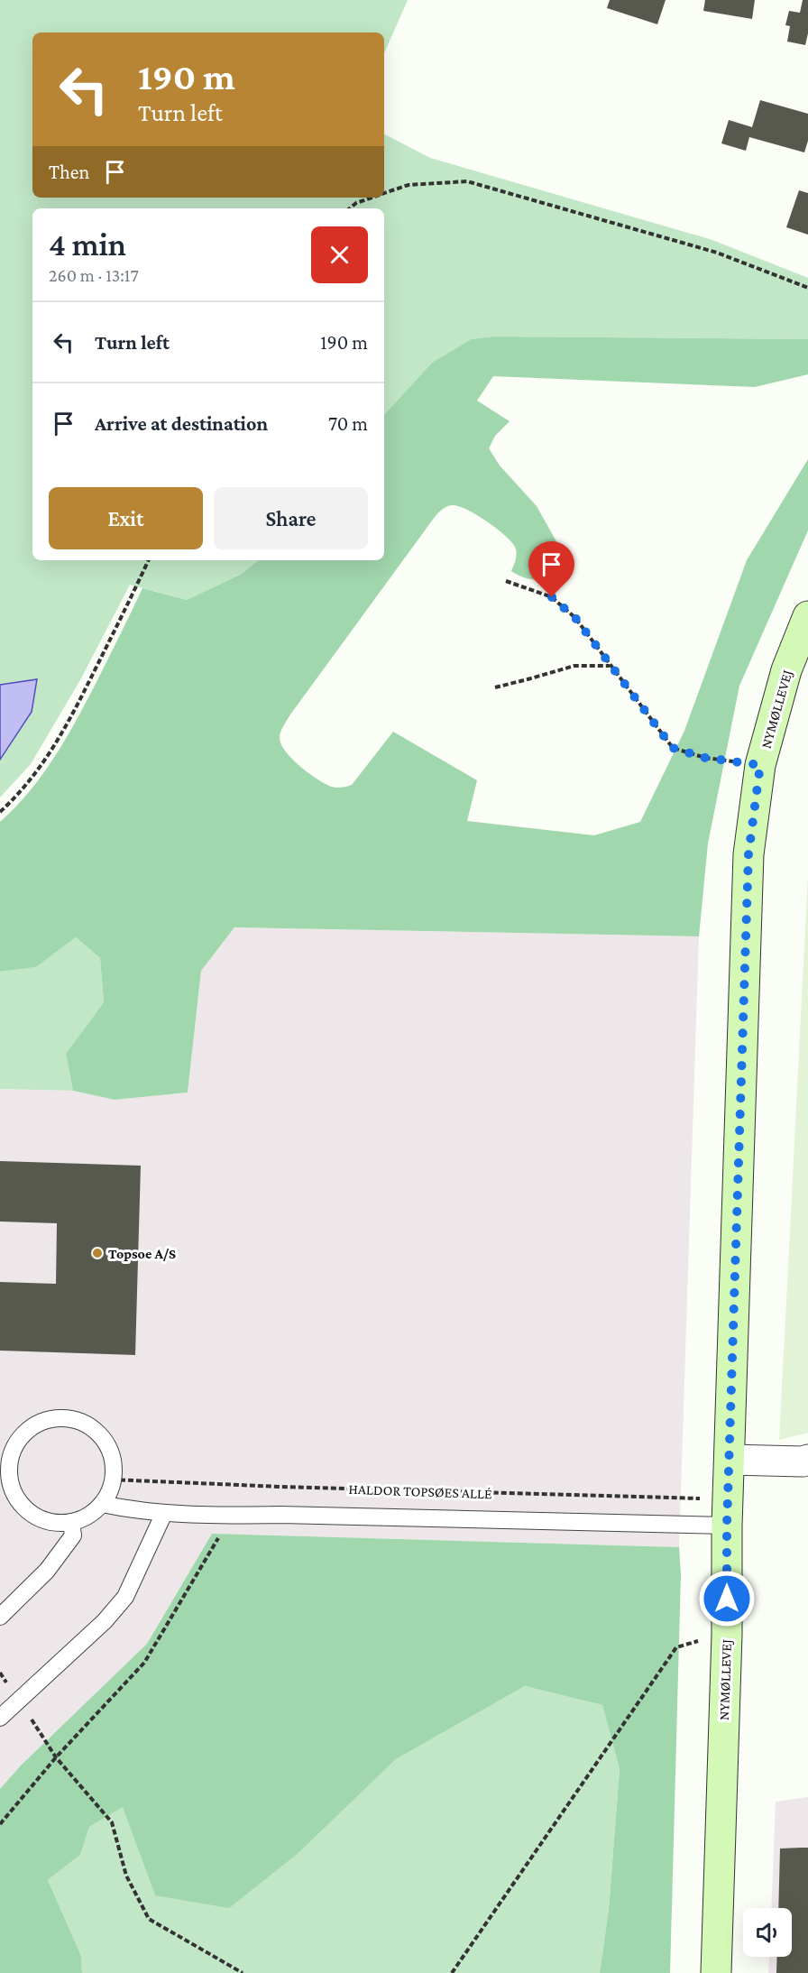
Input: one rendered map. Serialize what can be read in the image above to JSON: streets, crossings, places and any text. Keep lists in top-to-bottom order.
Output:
{
  "streets": {
    "street": ["NYMØLLEVEJ"],
    "lane": ["HALDOR TOPSØES ALLÉ"]
  },
  "crossings": [
    ["NYMØLLEVEJ", "HALDOR TOPSØES ALLÉ"]
  ],
  "places": ["Topsoe A/S"],
  "page": {
    "turn": ["190 m", "Turn left"],
    "then": "Then",
    "heading": ["4 min", "260 m · 13:17"],
    "list": [
      {
        "name": "Turn left",
        "value": "190 m"
      },
      {
        "name": "Arrive at destination",
        "value": "70 m"
      }
    ],
    "buttons": ["Exit", "Share"]
  }
}
